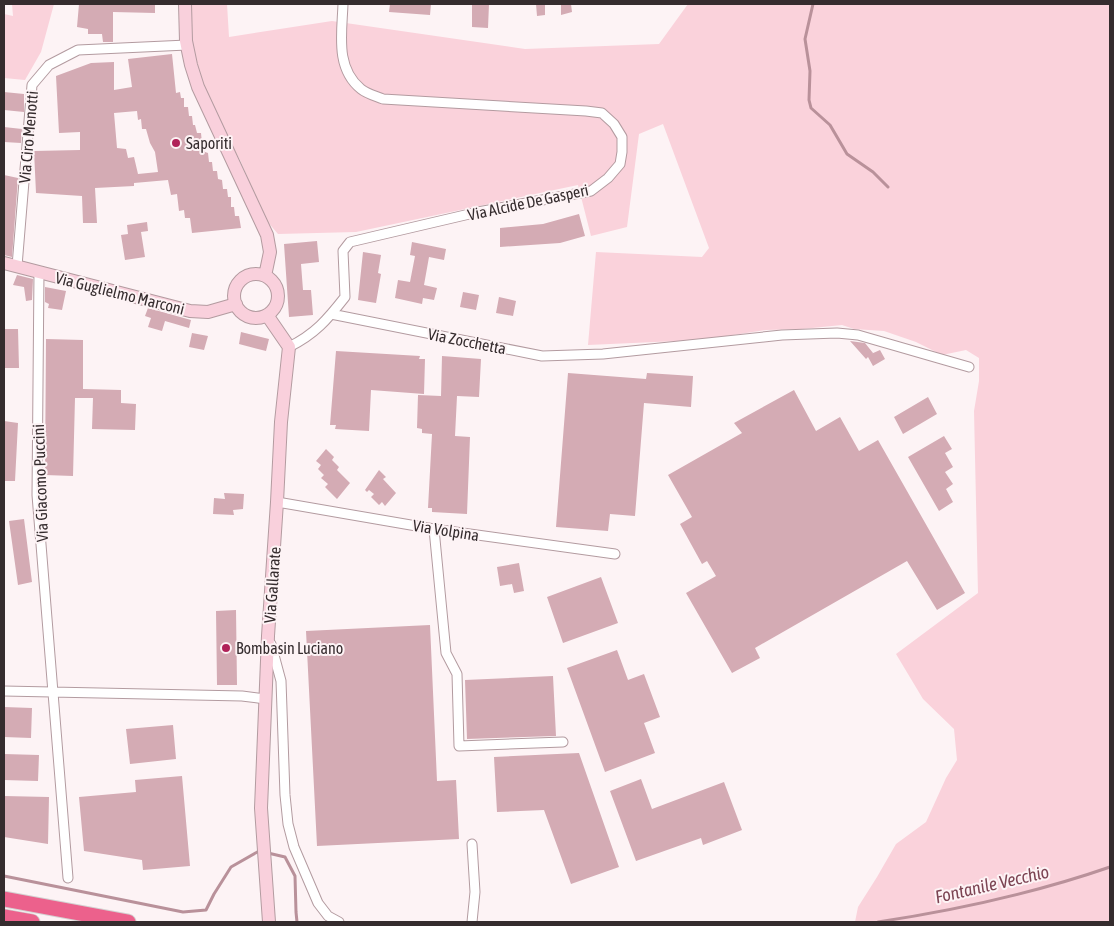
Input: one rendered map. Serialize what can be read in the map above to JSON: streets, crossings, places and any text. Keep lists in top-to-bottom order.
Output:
{
  "streets": {
    "main road": ["Via Guglielmo Marconi", "Via Gallarate"],
    "street": [
      "Via Ciro Menotti",
      "Via Alcide De Gasperi",
      "Via Zocchetta",
      "Via Giacomo Puccini",
      "Via Volpina"
    ]
  },
  "crossings": [
    ["Via Ciro Menotti", "Via Guglielmo Marconi"],
    ["Via Alcide De Gasperi", "Via Zocchetta"],
    ["Via Alcide De Gasperi", "Via Gallarate"],
    ["Via Guglielmo Marconi", "Via Giacomo Puccini"],
    ["Via Volpina", "Via Gallarate"]
  ],
  "water": ["Fontanile Vecchio"],
  "places": ["Saporiti", "Bombasin Luciano"]
}
